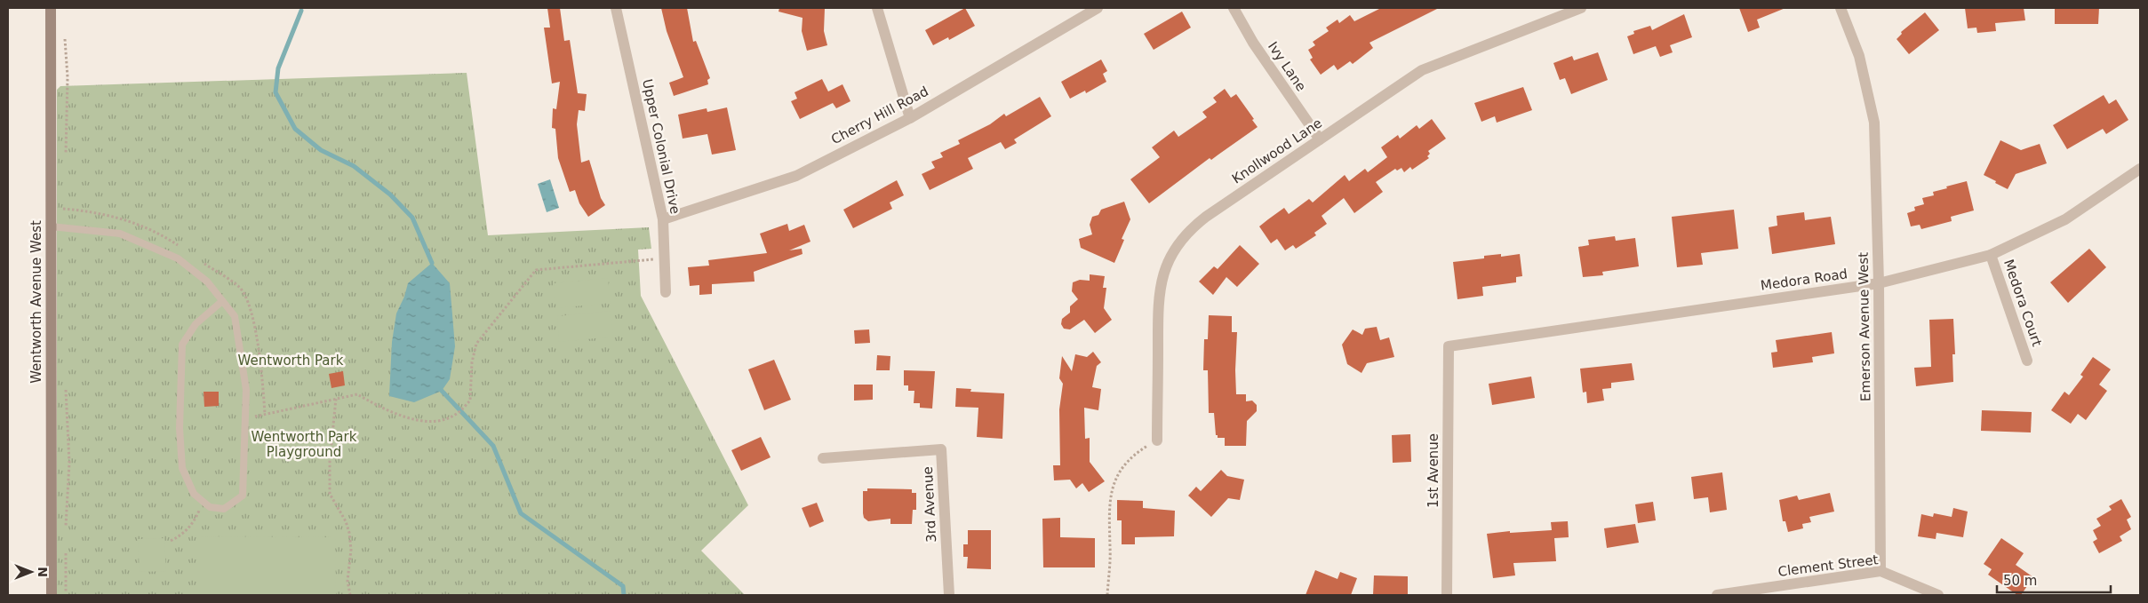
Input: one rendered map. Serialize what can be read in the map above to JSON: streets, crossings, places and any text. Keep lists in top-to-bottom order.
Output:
{
  "streets": {
    "street": [
      "Ivy Lane",
      "Cherry Hill Road",
      "Upper Colonial Drive",
      "Knollwood Lane",
      "Medora Road",
      "Wentworth Avenue West",
      "Medora Court",
      "Emerson Avenue West",
      "1st Avenue",
      "3rd Avenue",
      "Clement Street"
    ]
  },
  "crossings": [
    ["Ivy Lane", "Knollwood Lane"],
    ["Cherry Hill Road", "Upper Colonial Drive"],
    ["Medora Road", "Medora Court"],
    ["Medora Road", "Emerson Avenue West"],
    ["Medora Road", "1st Avenue"],
    ["Emerson Avenue West", "Clement Street"]
  ],
  "parks": ["Wentworth Park", "Wentworth Park Playground"],
  "scale_bar": "50 m",
  "north": "right"
}
